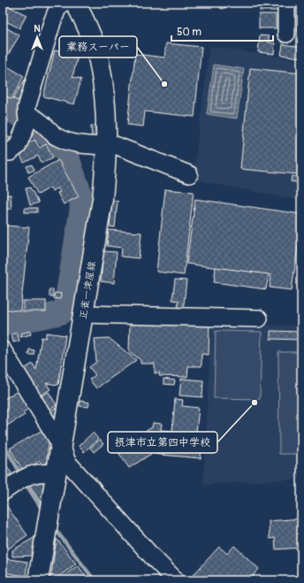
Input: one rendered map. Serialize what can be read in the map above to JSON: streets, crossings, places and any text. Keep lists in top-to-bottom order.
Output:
{
  "streets": {
    "main road": ["正雀一津屋線"]
  },
  "places": ["業務スーパー", "摂津市立第四中学校"],
  "scale_bar": "50 m",
  "north": "top"
}
